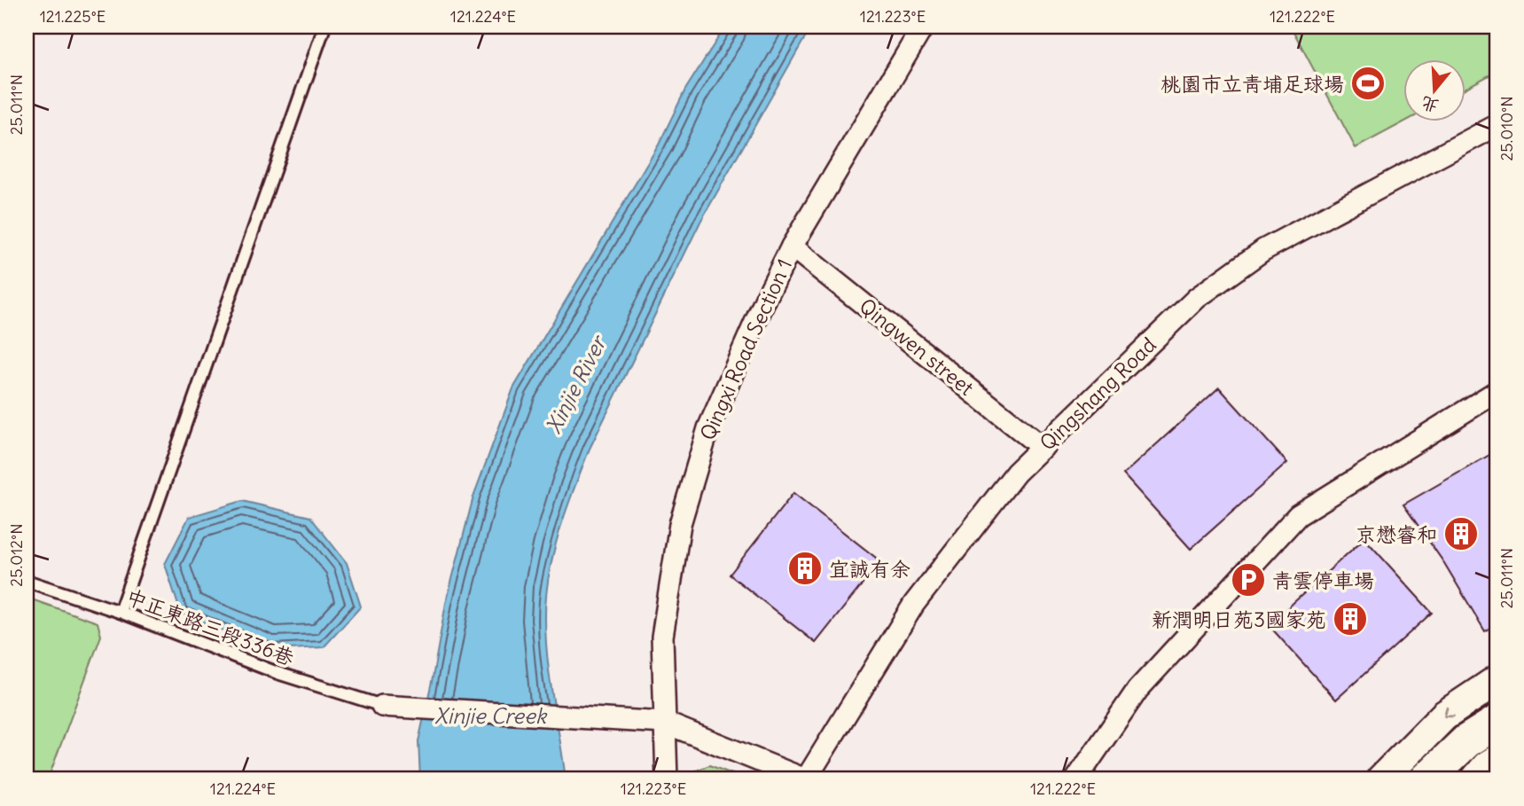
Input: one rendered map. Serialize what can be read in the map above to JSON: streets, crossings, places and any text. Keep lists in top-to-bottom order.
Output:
{
  "streets": {
    "street": ["Qingwen street", "Qingxi Road Section 1", "Qingshang Road"],
    "lane": ["中正東路三段336巷"]
  },
  "crossings": [
    ["Qingwen street", "Qingxi Road Section 1"],
    ["Qingwen street", "Qingshang Road"]
  ],
  "water": ["Xinjie River", "Xinjie Creek"],
  "places": {
    "sports": ["桃園市立青埔足球場"],
    "building": ["京懋睿和", "宜誠有余", "新潤明日苑3國家苑"],
    "parking": ["青雲停車場"]
  },
  "north": "bottom",
  "coordinates": [
    "121.225°E",
    "121.224°E",
    "121.223°E",
    "121.222°E",
    "25.011°N",
    "25.010°N",
    "25.012°N"
  ]
}
